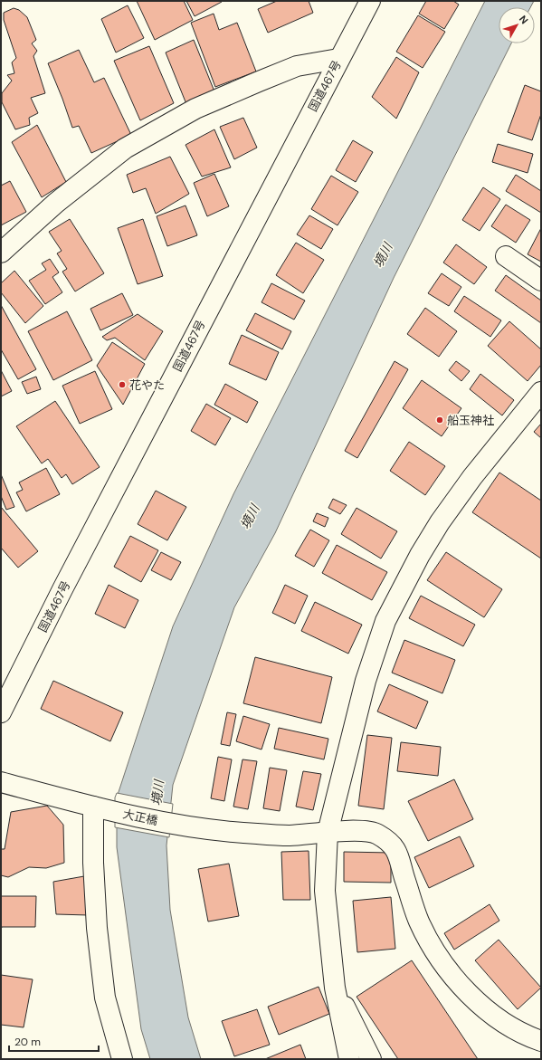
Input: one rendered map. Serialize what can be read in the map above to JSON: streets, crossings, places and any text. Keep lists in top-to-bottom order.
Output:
{
  "streets": {
    "main road": ["国道467号", "大正橋"]
  },
  "water": ["境川"],
  "places": ["花やた", "船玉神社"],
  "scale_bar": "20 m",
  "north": "top right"
}
